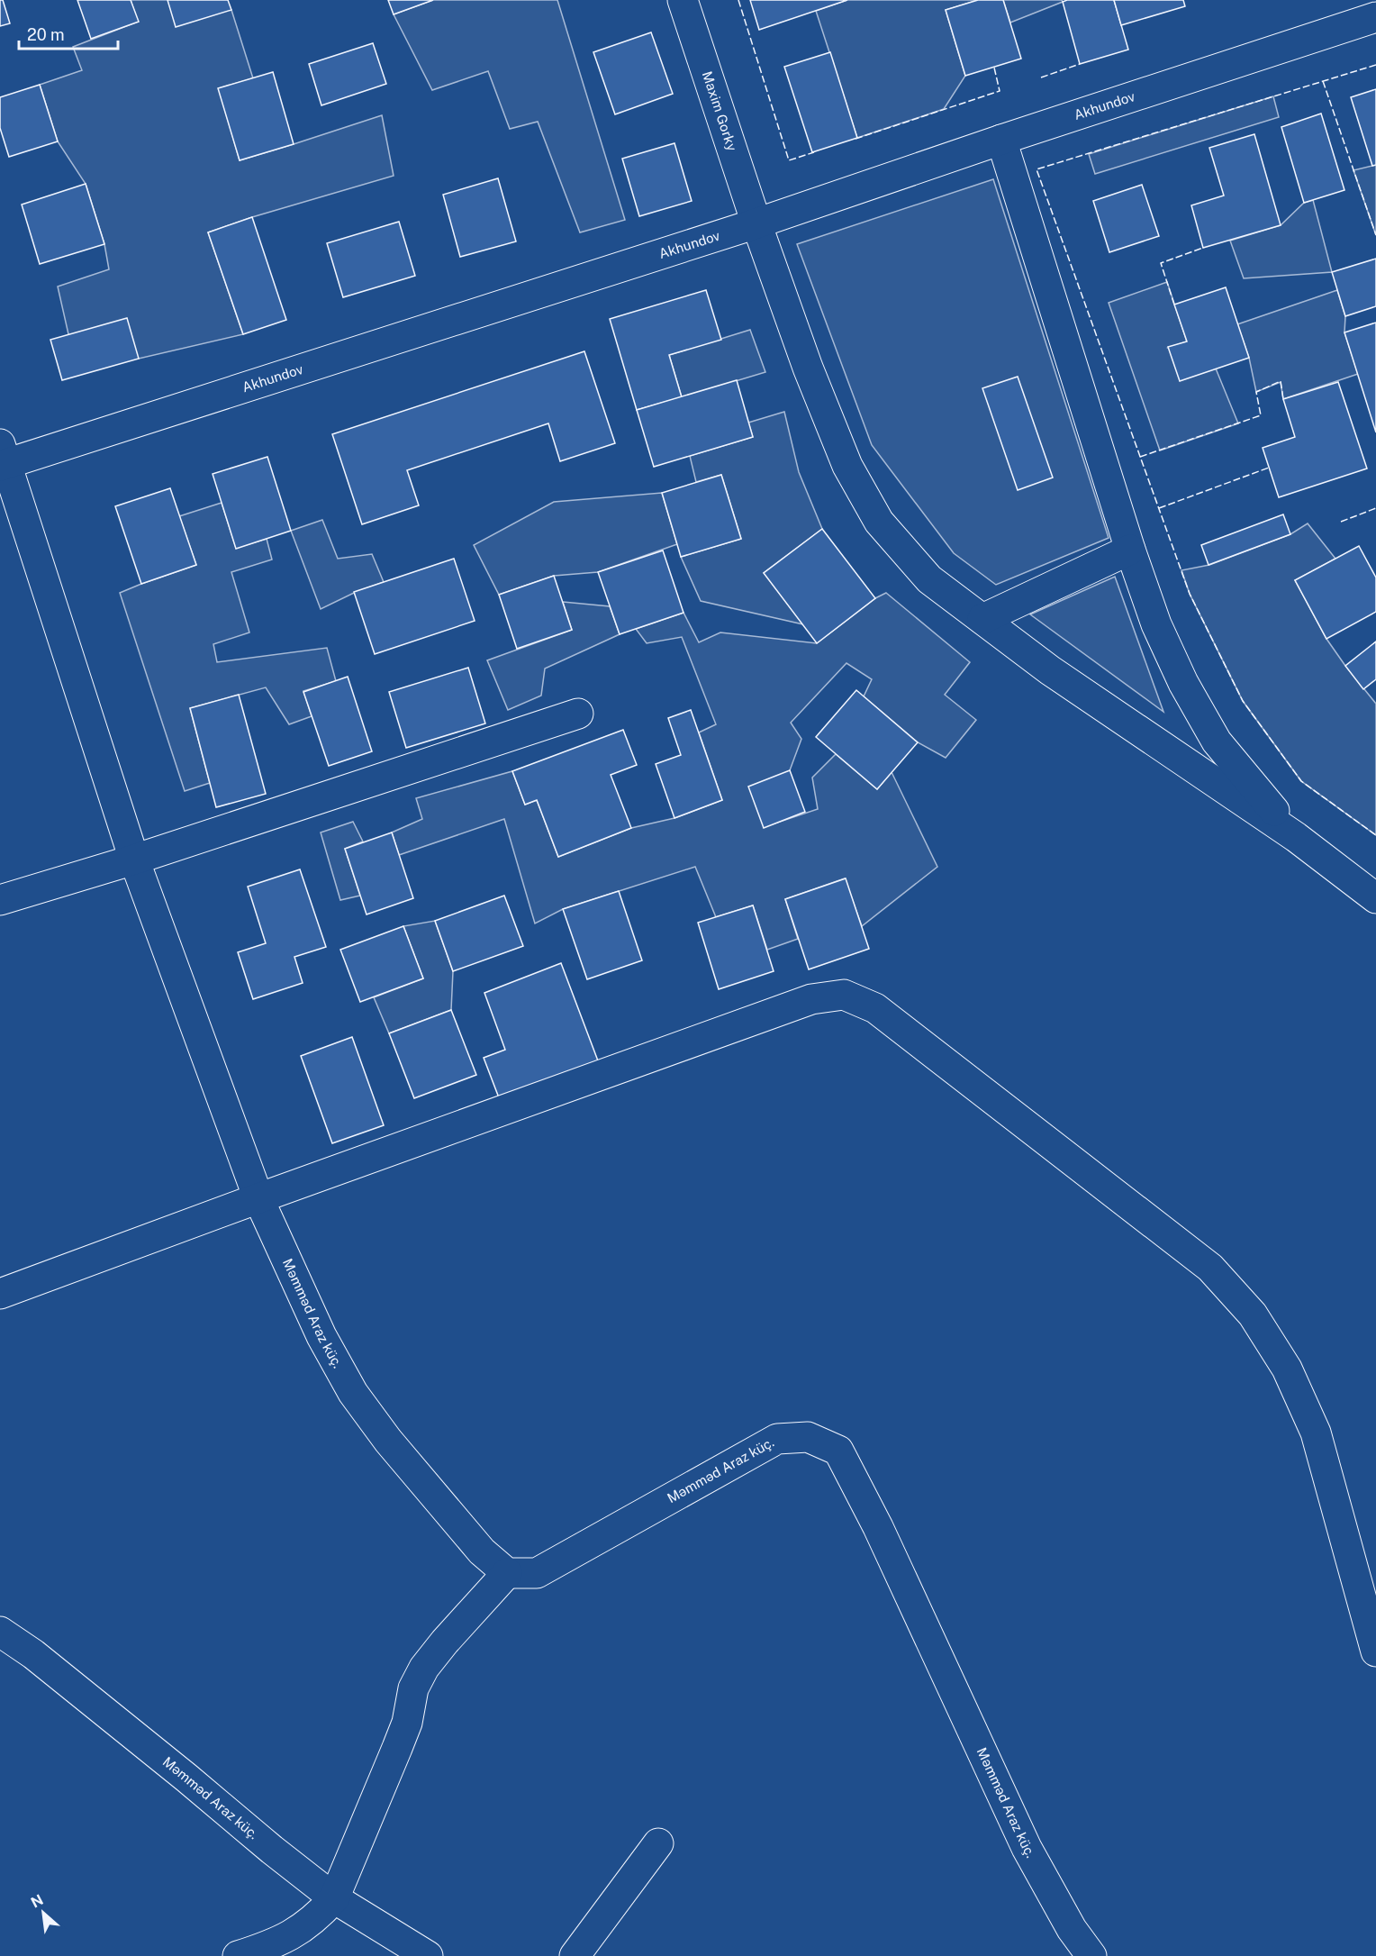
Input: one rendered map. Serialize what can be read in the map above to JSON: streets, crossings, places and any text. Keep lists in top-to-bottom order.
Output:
{
  "streets": {
    "street": ["Akhundov", "Maxim Gorky", "Məmməd Araz küç."]
  },
  "crossings": [
    ["Akhundov", "Maxim Gorky"],
    ["Akhundov", "Məmməd Araz küç."]
  ],
  "scale_bar": "20 m",
  "north": "top left"
}
